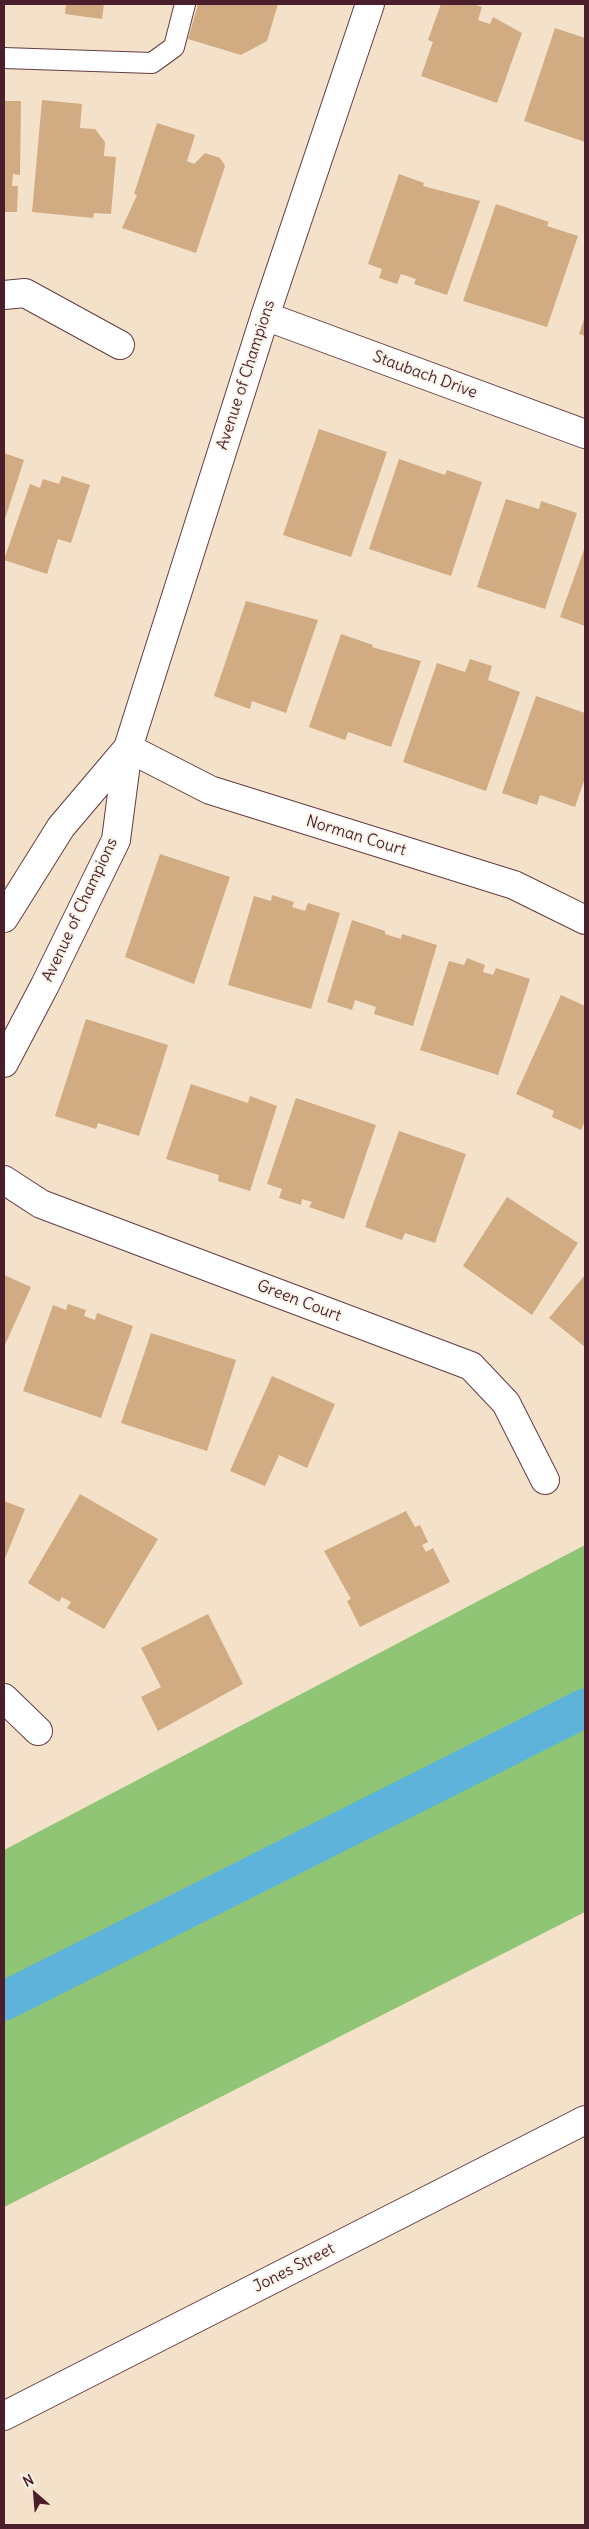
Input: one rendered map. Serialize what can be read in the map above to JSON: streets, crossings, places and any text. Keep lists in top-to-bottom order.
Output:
{
  "streets": {
    "street": [
      "Avenue of Champions",
      "Staubach Drive",
      "Norman Court",
      "Green Court",
      "Jones Street"
    ]
  },
  "crossings": [
    ["Avenue of Champions", "Staubach Drive"],
    ["Avenue of Champions", "Norman Court"]
  ],
  "north": "top left"
}
